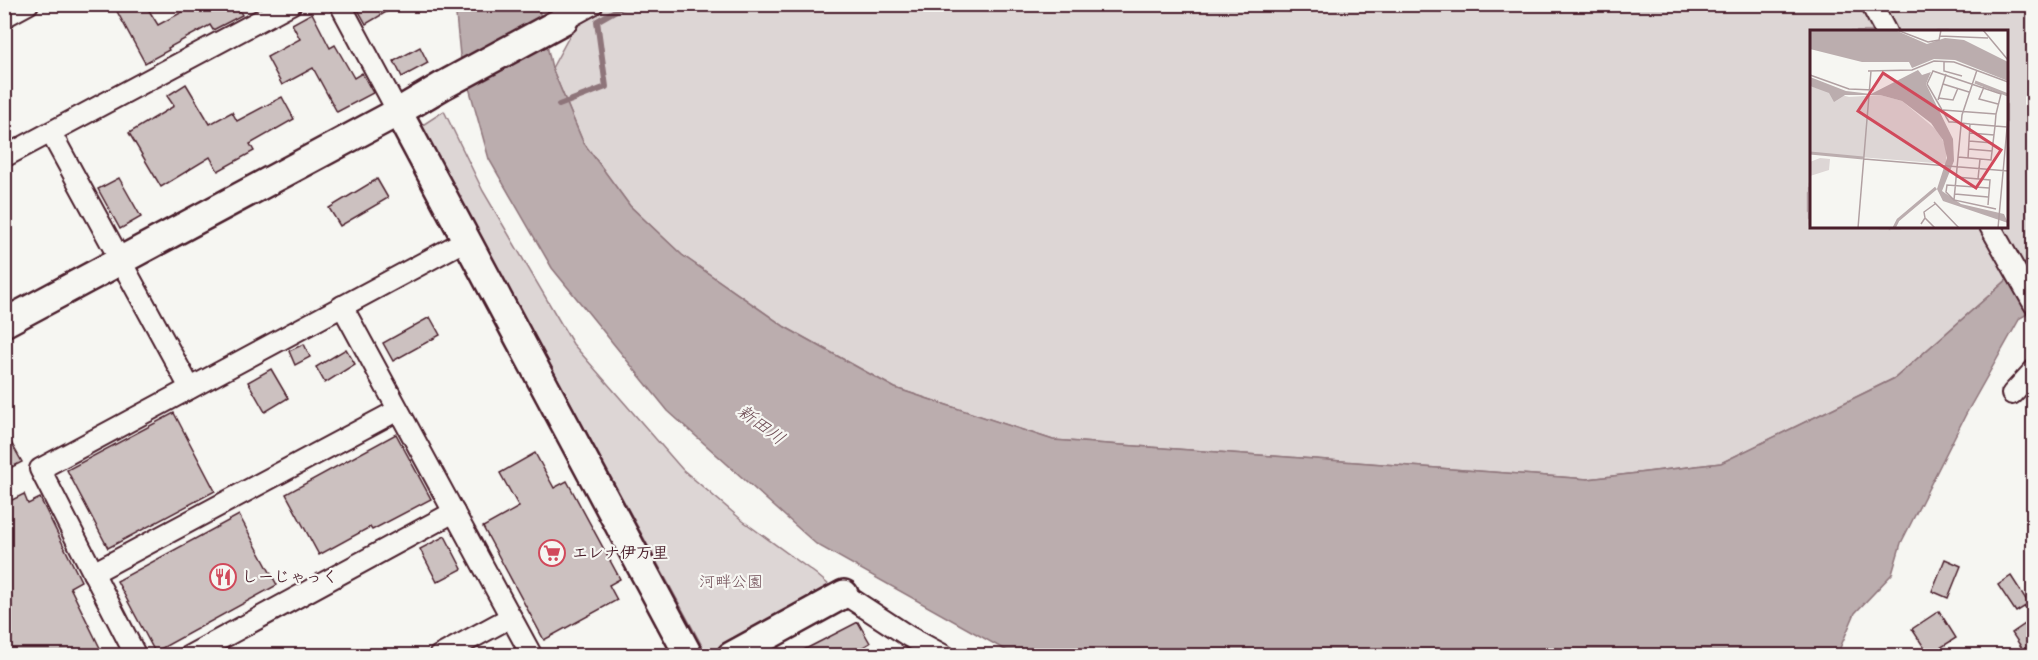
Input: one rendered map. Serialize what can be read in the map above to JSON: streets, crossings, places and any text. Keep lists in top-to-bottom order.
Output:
{
  "water": ["新田川"],
  "parks": ["河畔公園"],
  "places": {
    "supermarket": ["エレナ伊万里"],
    "restaurant": ["しーじゃっく"]
  }
}
